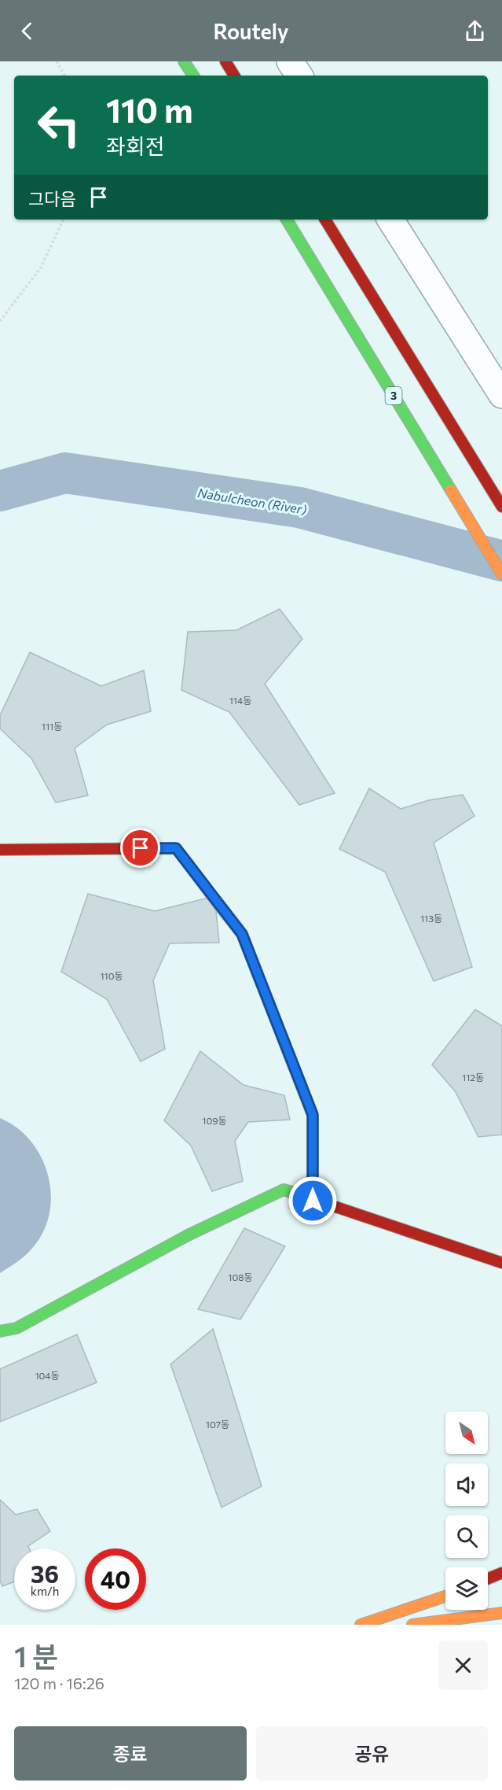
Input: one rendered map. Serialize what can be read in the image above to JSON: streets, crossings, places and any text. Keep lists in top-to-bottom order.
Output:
{
  "streets": {
    "main road": ["3"]
  },
  "water": ["Nabulcheon (River)"],
  "house_numbers": [
    "114동",
    "111동",
    "113동",
    "110동",
    "112동",
    "109동",
    "108동",
    "104동",
    "107동"
  ],
  "north": "bottom right",
  "page": {
    "header": "Routely",
    "turn": ["110 m", "좌회전"],
    "then": "그다음",
    "speed": "36 km/h",
    "limit": "40",
    "heading": ["1 분", "120 m · 16:26"],
    "buttons": ["종료", "공유"]
  }
}
